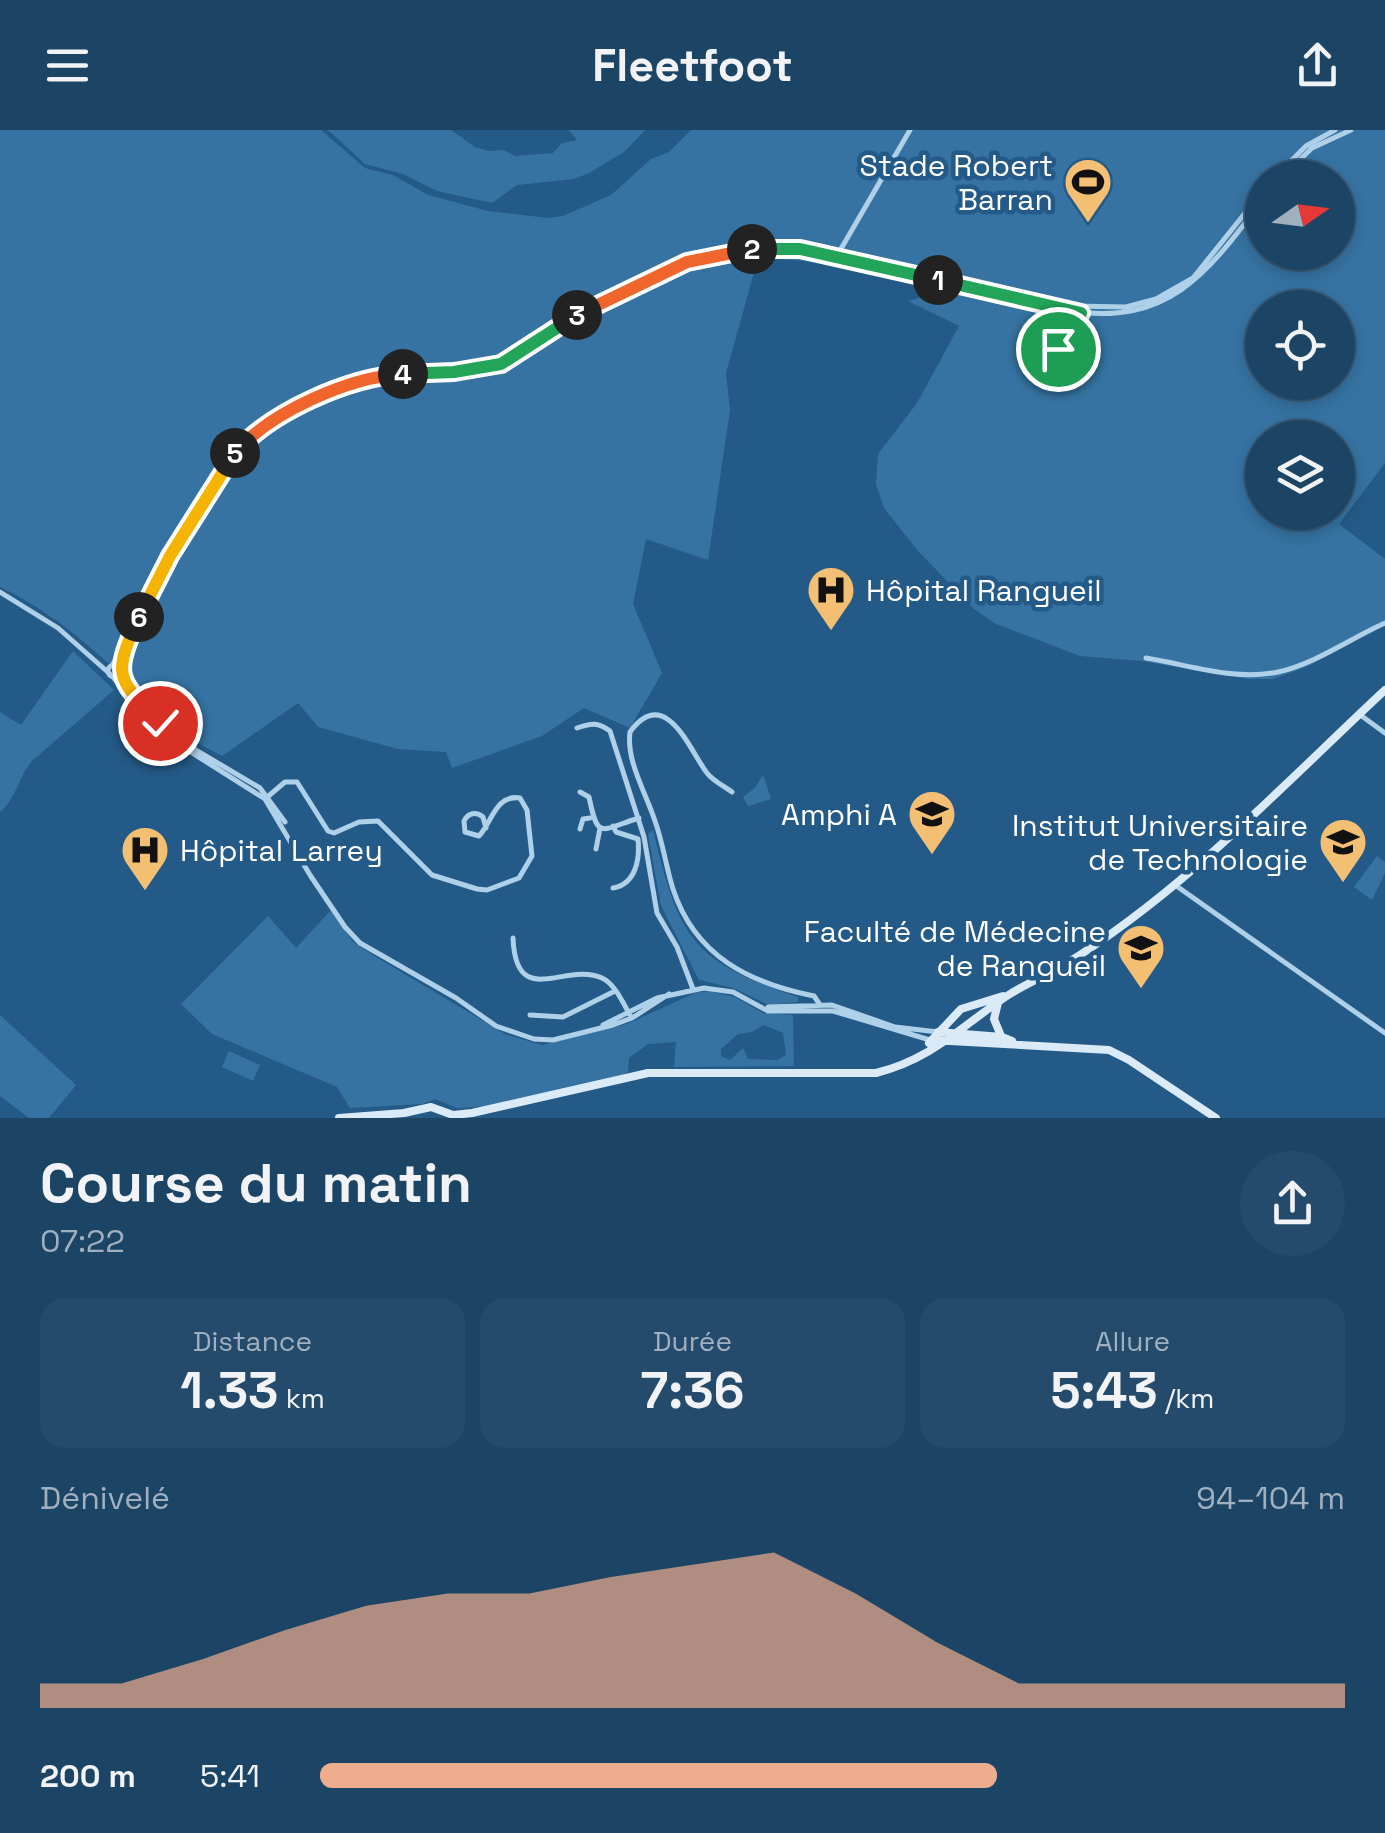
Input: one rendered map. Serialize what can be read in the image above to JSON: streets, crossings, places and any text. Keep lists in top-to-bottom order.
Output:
{
  "places": {
    "sports": ["Stade Robert Barran"],
    "hospital": ["Hôpital Rangueil", "Hôpital Larrey"],
    "school or university": ["Amphi A", "Institut Universitaire de Technologie", "Faculté de Médecine de Rangueil"]
  },
  "north": "right",
  "page": {
    "header": "Fleetfoot",
    "pins": [
      "2",
      "1",
      "3",
      "4",
      "5",
      "6"
    ],
    "heading": ["Course du matin", "07:22"],
    "stats": [
      ["Distance", "1.33 km"],
      ["Durée", "7:36"],
      ["Allure", "5:43 /km"]
    ],
    "chart": ["Dénivelé", "94–104 m"],
    "list": [
      {
        "name": "200 m",
        "note": "5:41"
      }
    ]
  }
}
